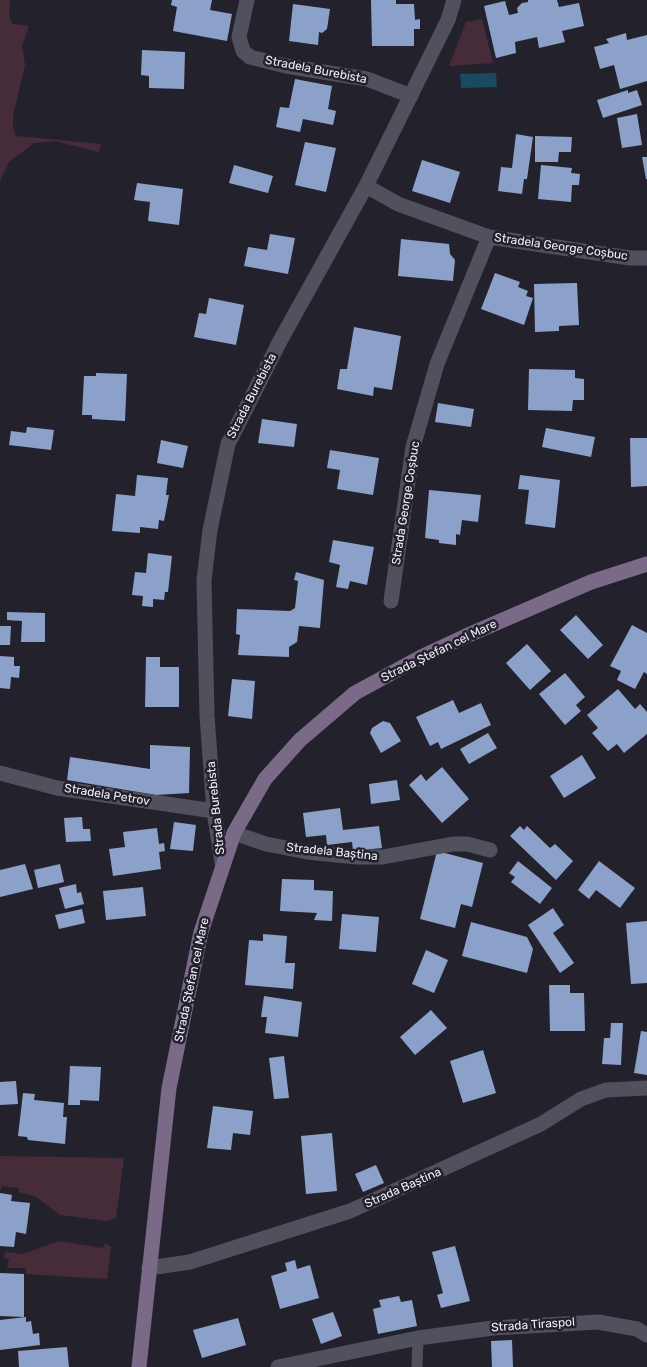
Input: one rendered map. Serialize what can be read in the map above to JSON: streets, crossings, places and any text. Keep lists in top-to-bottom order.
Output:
{
  "streets": {
    "main road": ["Strada Ștefan cel Mare"],
    "street": [
      "Stradela Burebista",
      "Stradela George Coșbuc",
      "Strada Burebista",
      "Strada George Coșbuc",
      "Stradela Petrov",
      "Stradela Baștina",
      "Strada Baștina",
      "Strada Tiraspol"
    ]
  },
  "crossings": [
    ["Stradela Burebista", "Strada Burebista"],
    ["Stradela George Coșbuc", "Strada Burebista"],
    ["Stradela George Coșbuc", "Strada George Coșbuc"],
    ["Strada Burebista", "Strada Ștefan cel Mare"],
    ["Strada Burebista", "Stradela Petrov"],
    ["Strada Ștefan cel Mare", "Stradela Baștina"],
    ["Strada Ștefan cel Mare", "Strada Baștina"]
  ]
}
